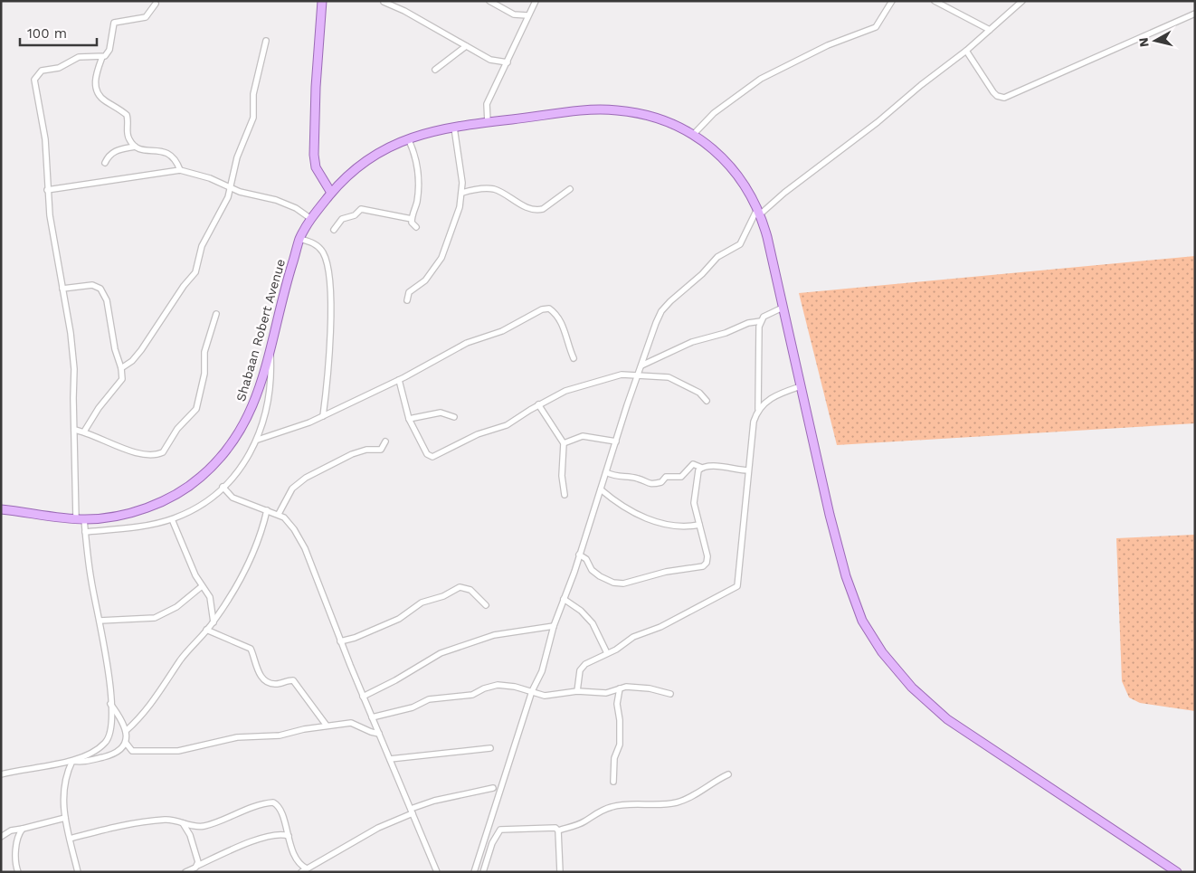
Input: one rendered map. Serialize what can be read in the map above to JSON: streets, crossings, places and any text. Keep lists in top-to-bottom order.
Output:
{
  "streets": {
    "main road": ["Shabaan Robert Avenue"]
  },
  "scale_bar": "100 m",
  "north": "left"
}
